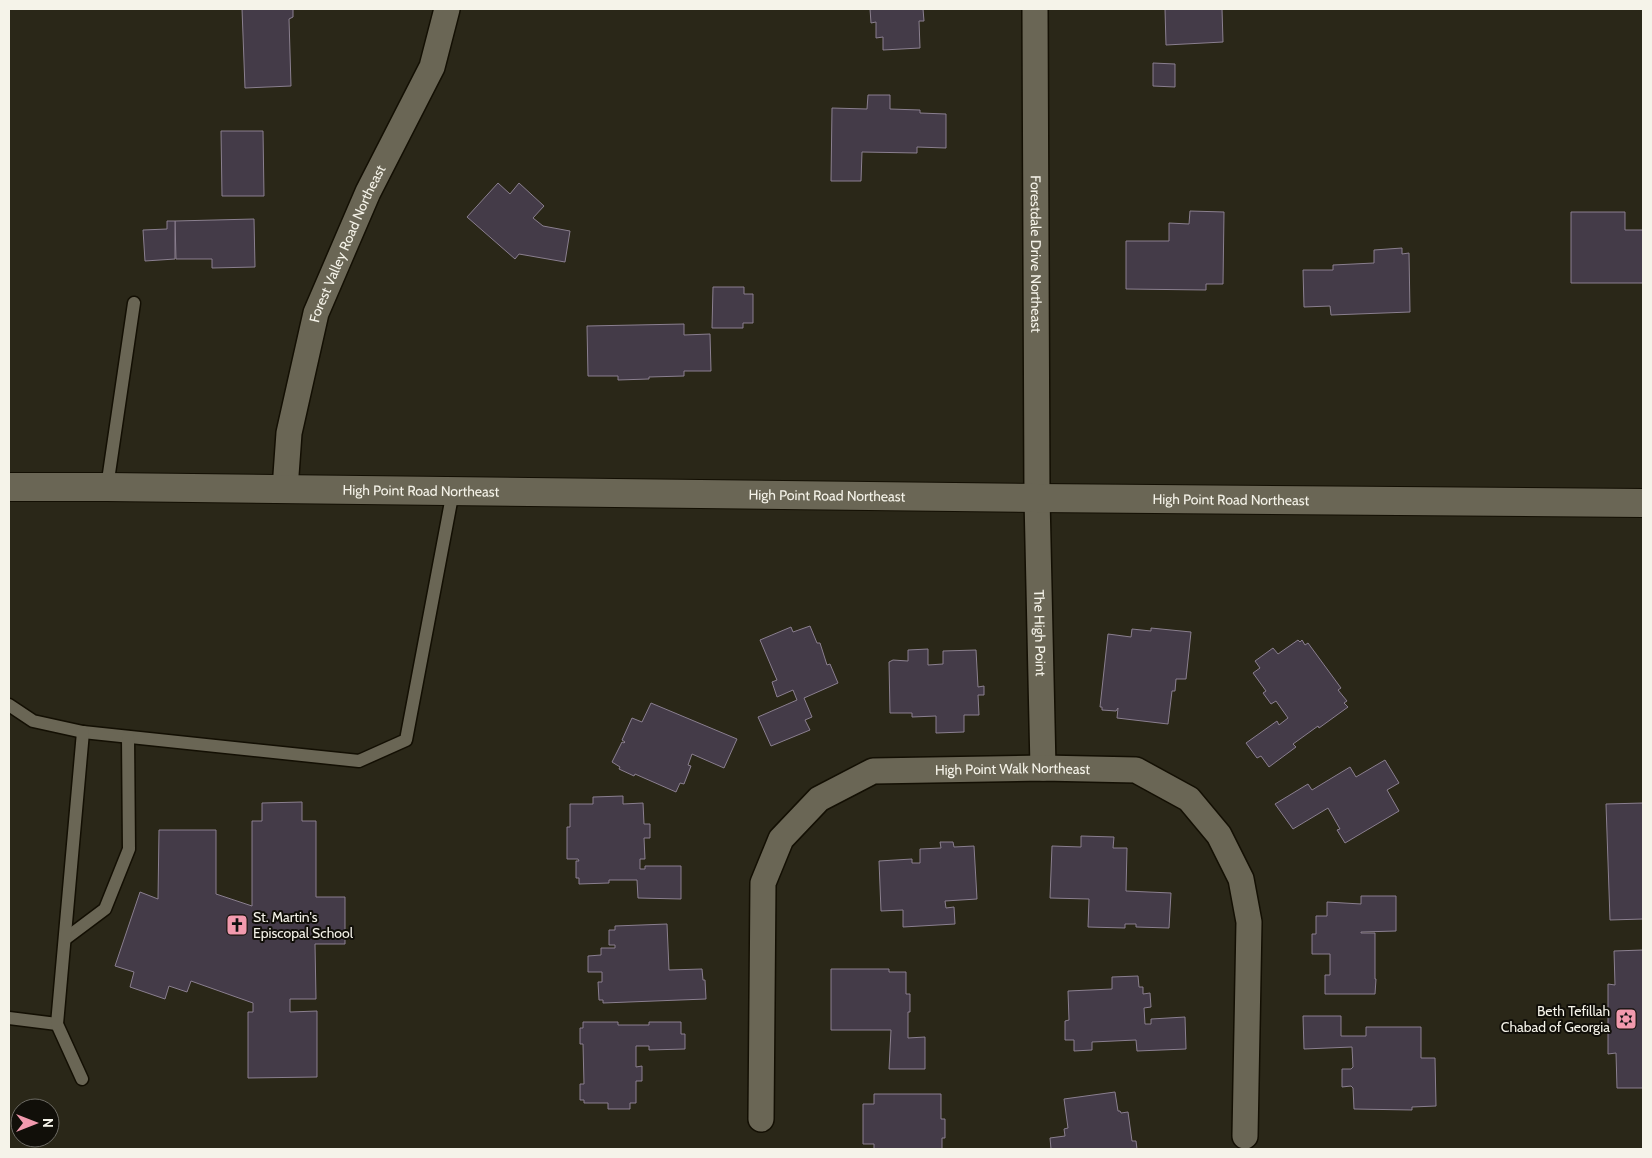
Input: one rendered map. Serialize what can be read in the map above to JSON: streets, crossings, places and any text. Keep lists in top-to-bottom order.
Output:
{
  "streets": {
    "street": [
      "Forest Valley Road Northeast",
      "Forestdale Drive Northeast",
      "High Point Road Northeast",
      "The High Point",
      "High Point Walk Northeast"
    ]
  },
  "crossings": [
    ["Forest Valley Road Northeast", "High Point Road Northeast"],
    ["Forestdale Drive Northeast", "High Point Road Northeast"],
    ["Forestdale Drive Northeast", "The High Point"],
    ["High Point Road Northeast", "The High Point"],
    ["The High Point", "High Point Walk Northeast"]
  ],
  "places": {
    "church": ["St. Martin's Episcopal School"],
    "synagogue": ["Beth Tefillah Chabad of Georgia"]
  },
  "north": "right"
}
